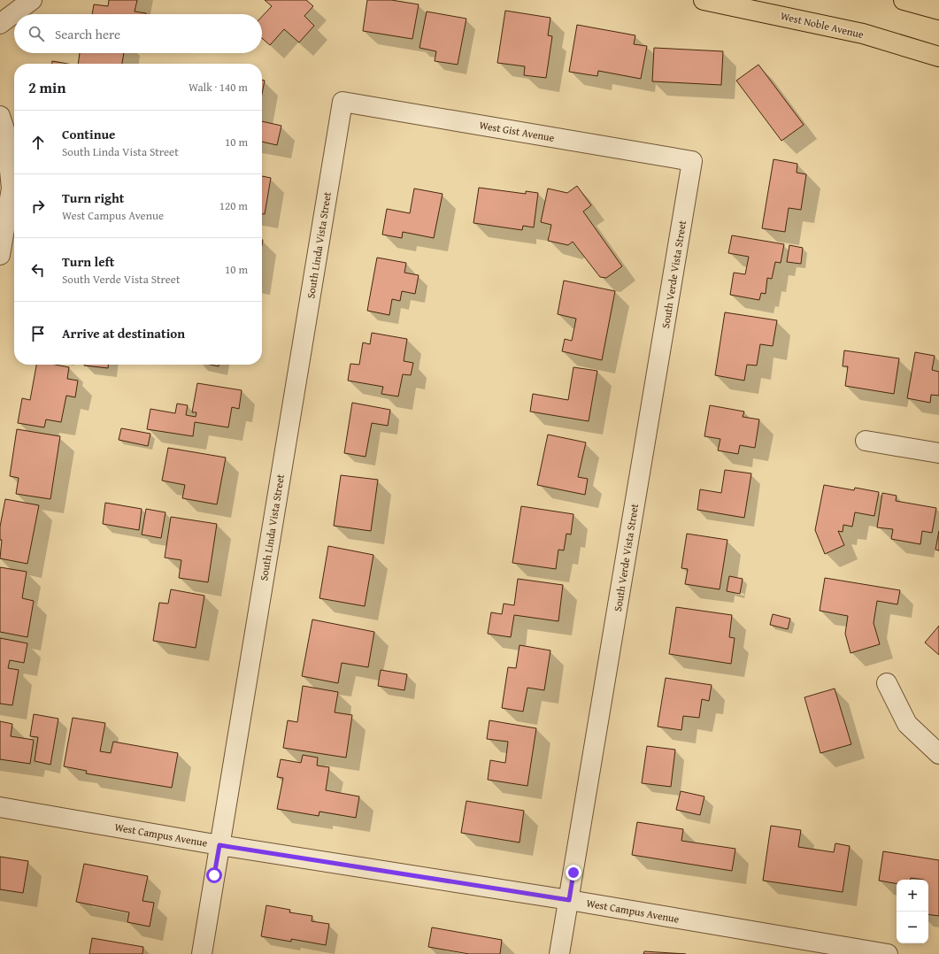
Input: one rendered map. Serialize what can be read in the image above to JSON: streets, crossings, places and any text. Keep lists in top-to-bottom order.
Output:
{
  "streets": {
    "main road": ["West Noble Avenue"],
    "street": [
      "West Gist Avenue",
      "South Linda Vista Street",
      "South Verde Vista Street",
      "West Campus Avenue"
    ]
  },
  "crossings": [
    ["West Gist Avenue", "South Linda Vista Street"],
    ["West Gist Avenue", "South Verde Vista Street"],
    ["South Linda Vista Street", "West Campus Avenue"],
    ["South Verde Vista Street", "West Campus Avenue"]
  ],
  "page": {
    "search": "Search here",
    "heading": ["2 min", "Walk · 140 m"],
    "list": [
      ["Continue", "South Linda Vista Street", "10 m"],
      ["Turn right", "West Campus Avenue", "120 m"],
      ["Turn left", "South Verde Vista Street", "10 m"],
      "Arrive at destination"
    ],
    "map_buttons": ["+", "−"]
  }
}
